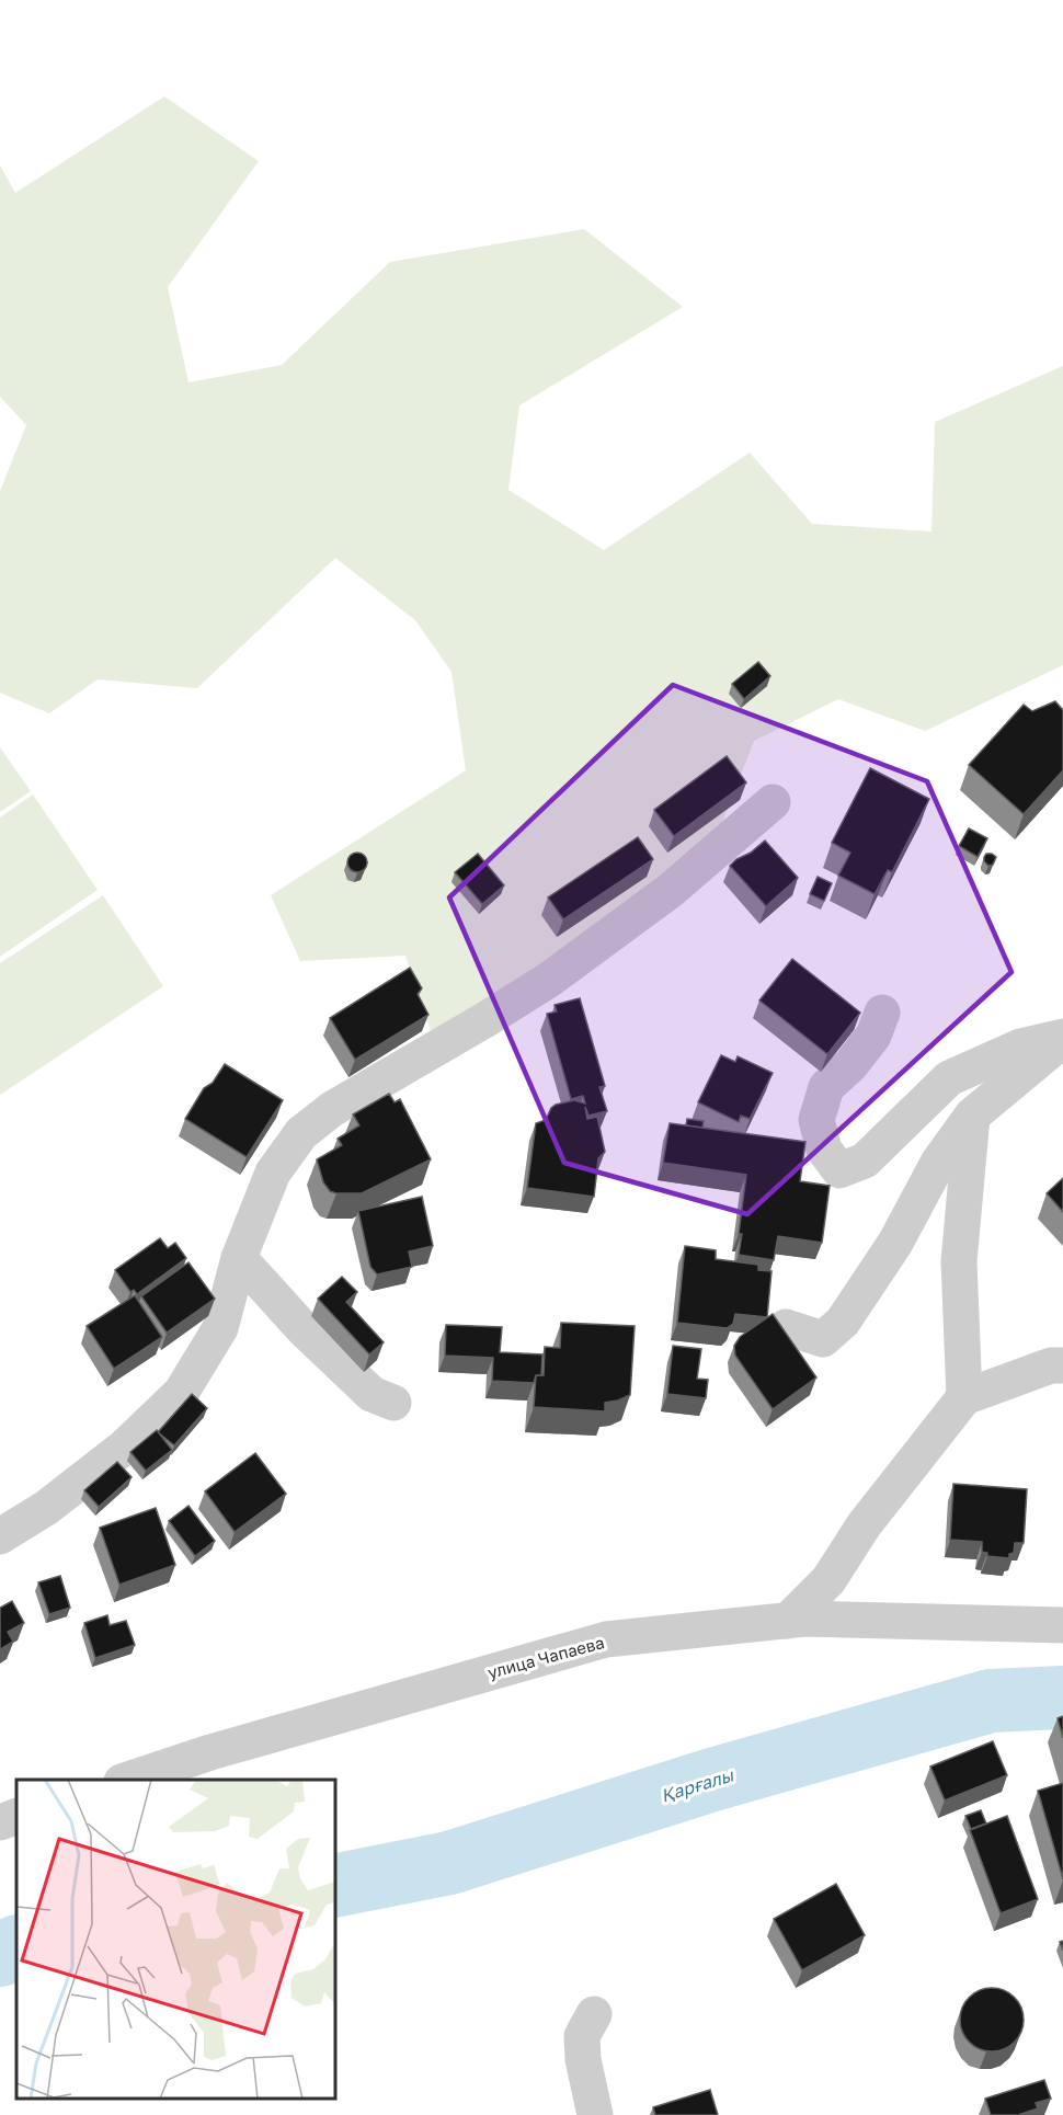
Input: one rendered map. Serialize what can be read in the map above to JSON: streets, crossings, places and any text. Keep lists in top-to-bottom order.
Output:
{
  "streets": {
    "street": ["улица Чапаева"]
  },
  "water": ["Қарғалы"]
}
